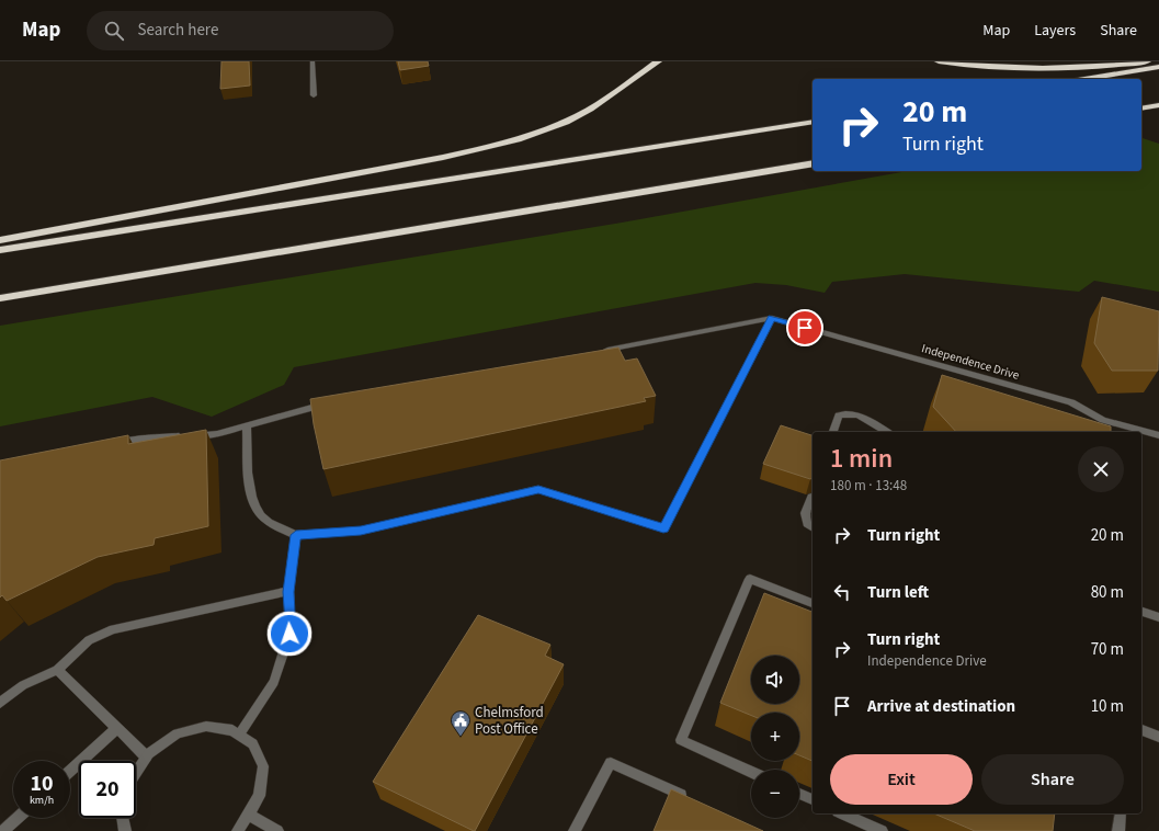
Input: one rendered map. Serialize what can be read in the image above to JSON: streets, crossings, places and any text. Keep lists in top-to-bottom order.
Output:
{
  "streets": {
    "street": ["Independence Drive"]
  },
  "places": {
    "public building": ["Chelmsford Post Office"]
  },
  "page": {
    "header": "Map",
    "search": "Search here",
    "nav": ["Map", "Layers", "Share"],
    "turn": ["20 m", "Turn right"],
    "heading": ["1 min", "180 m · 13:48"],
    "list": [
      {
        "name": "Turn right",
        "value": "20 m"
      },
      {
        "name": "Turn left",
        "value": "80 m"
      },
      {
        "name": "Turn right",
        "note": "Independence Drive",
        "value": "70 m"
      },
      {
        "name": "Arrive at destination",
        "value": "10 m"
      }
    ],
    "map_buttons": ["+", "−"],
    "buttons": ["Exit", "Share"],
    "speed": "10 km/h",
    "limit": "20"
  }
}
